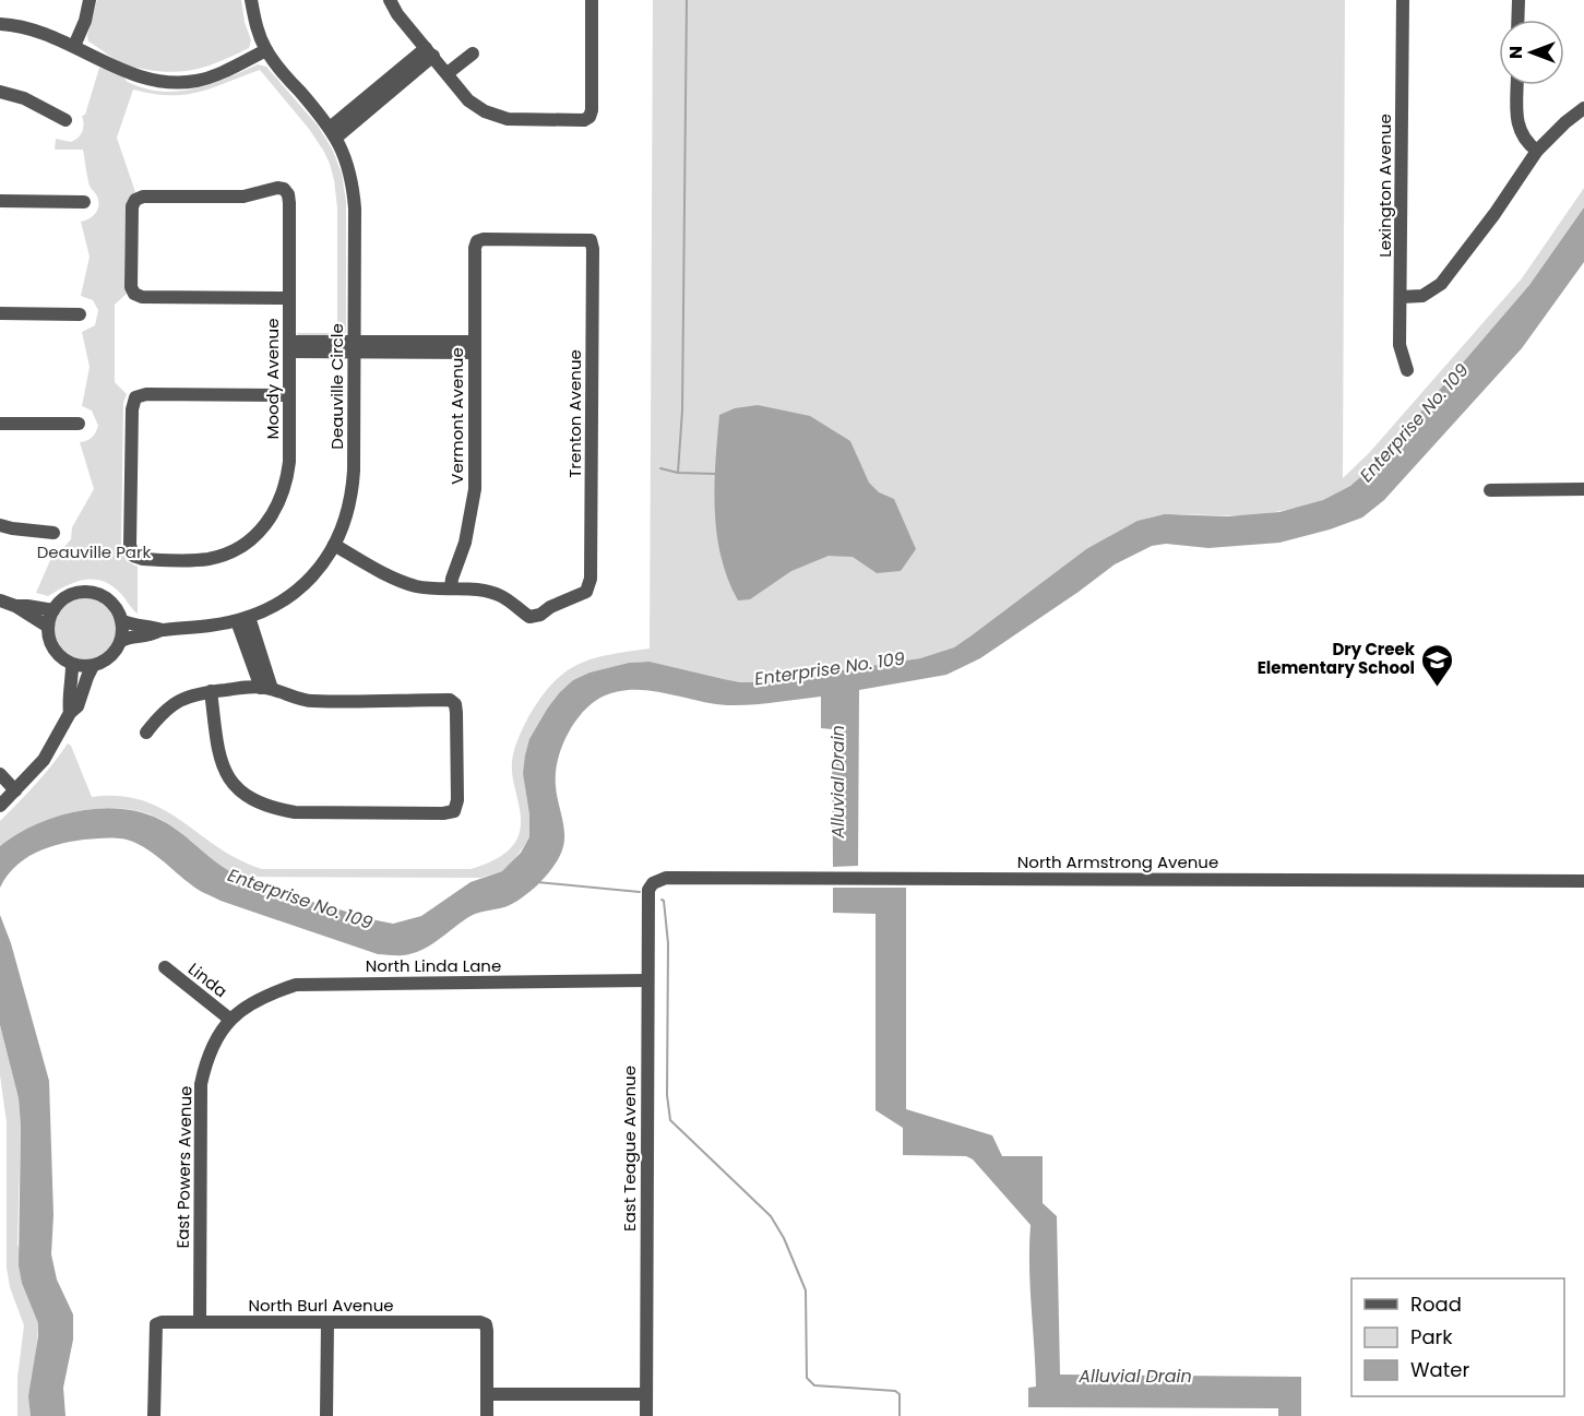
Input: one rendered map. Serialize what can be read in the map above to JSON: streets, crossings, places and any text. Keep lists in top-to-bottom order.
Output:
{
  "streets": {
    "street": [
      "Lexington Avenue",
      "Moody Avenue",
      "Deauville Circle",
      "Trenton Avenue",
      "Vermont Avenue",
      "North Armstrong Avenue",
      "North Linda Lane",
      "Linda",
      "East Teague Avenue",
      "East Powers Avenue",
      "North Burl Avenue"
    ]
  },
  "crossings": [
    ["Trenton Avenue", "Vermont Avenue"],
    ["North Armstrong Avenue", "East Teague Avenue"],
    ["North Linda Lane", "Linda"],
    ["North Linda Lane", "East Teague Avenue"],
    ["North Linda Lane", "East Powers Avenue"],
    ["Linda", "East Powers Avenue"],
    ["East Powers Avenue", "North Burl Avenue"]
  ],
  "water": ["Enterprise No. 109", "Alluvial Drain"],
  "parks": ["Deauville Park"],
  "places": {
    "school or university": ["Dry Creek Elementary School"]
  },
  "legend": ["Road", "Park", "Water"],
  "north": "left"
}
